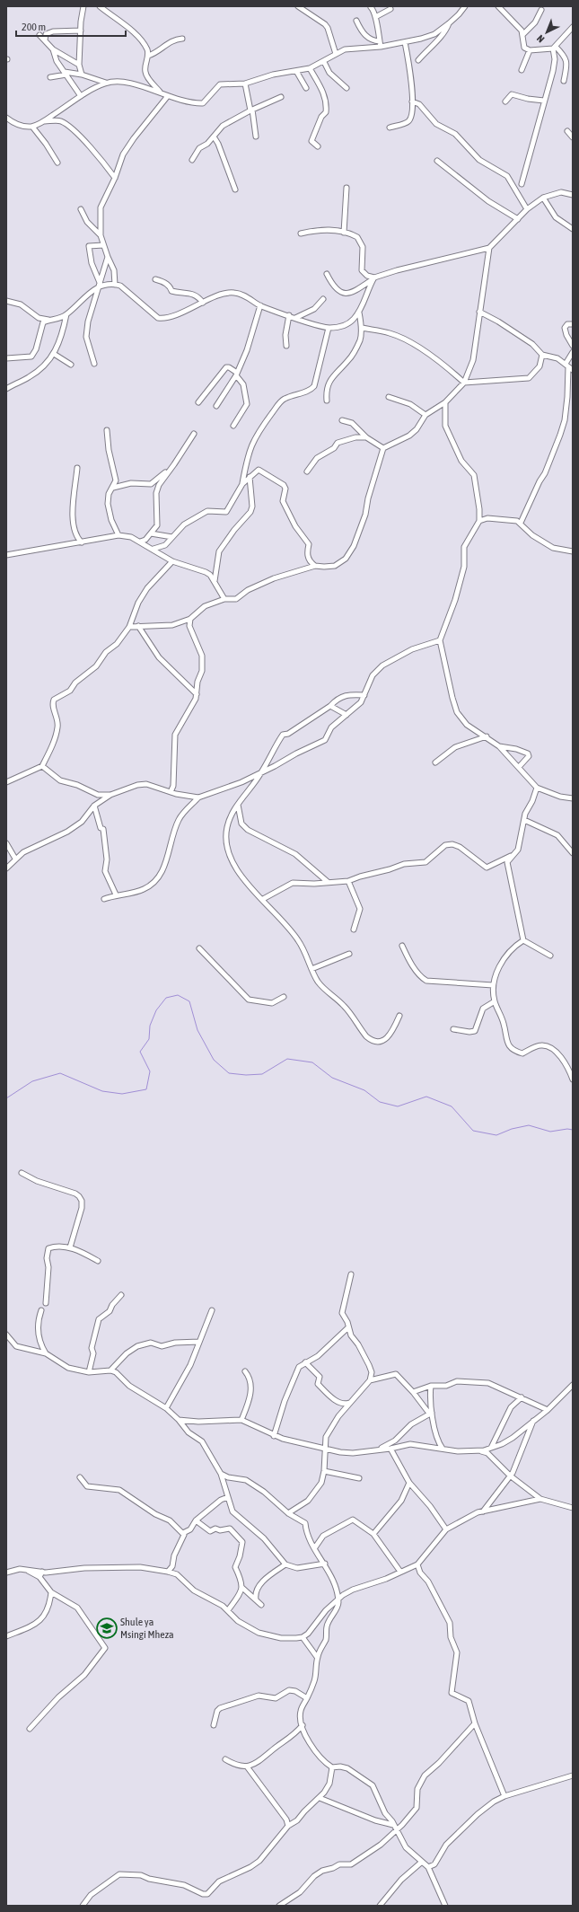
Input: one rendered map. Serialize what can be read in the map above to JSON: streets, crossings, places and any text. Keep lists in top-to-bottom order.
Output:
{
  "places": {
    "school or university": ["Shule ya Msingi Mheza"]
  },
  "scale_bar": "200 m",
  "north": "bottom left"
}
